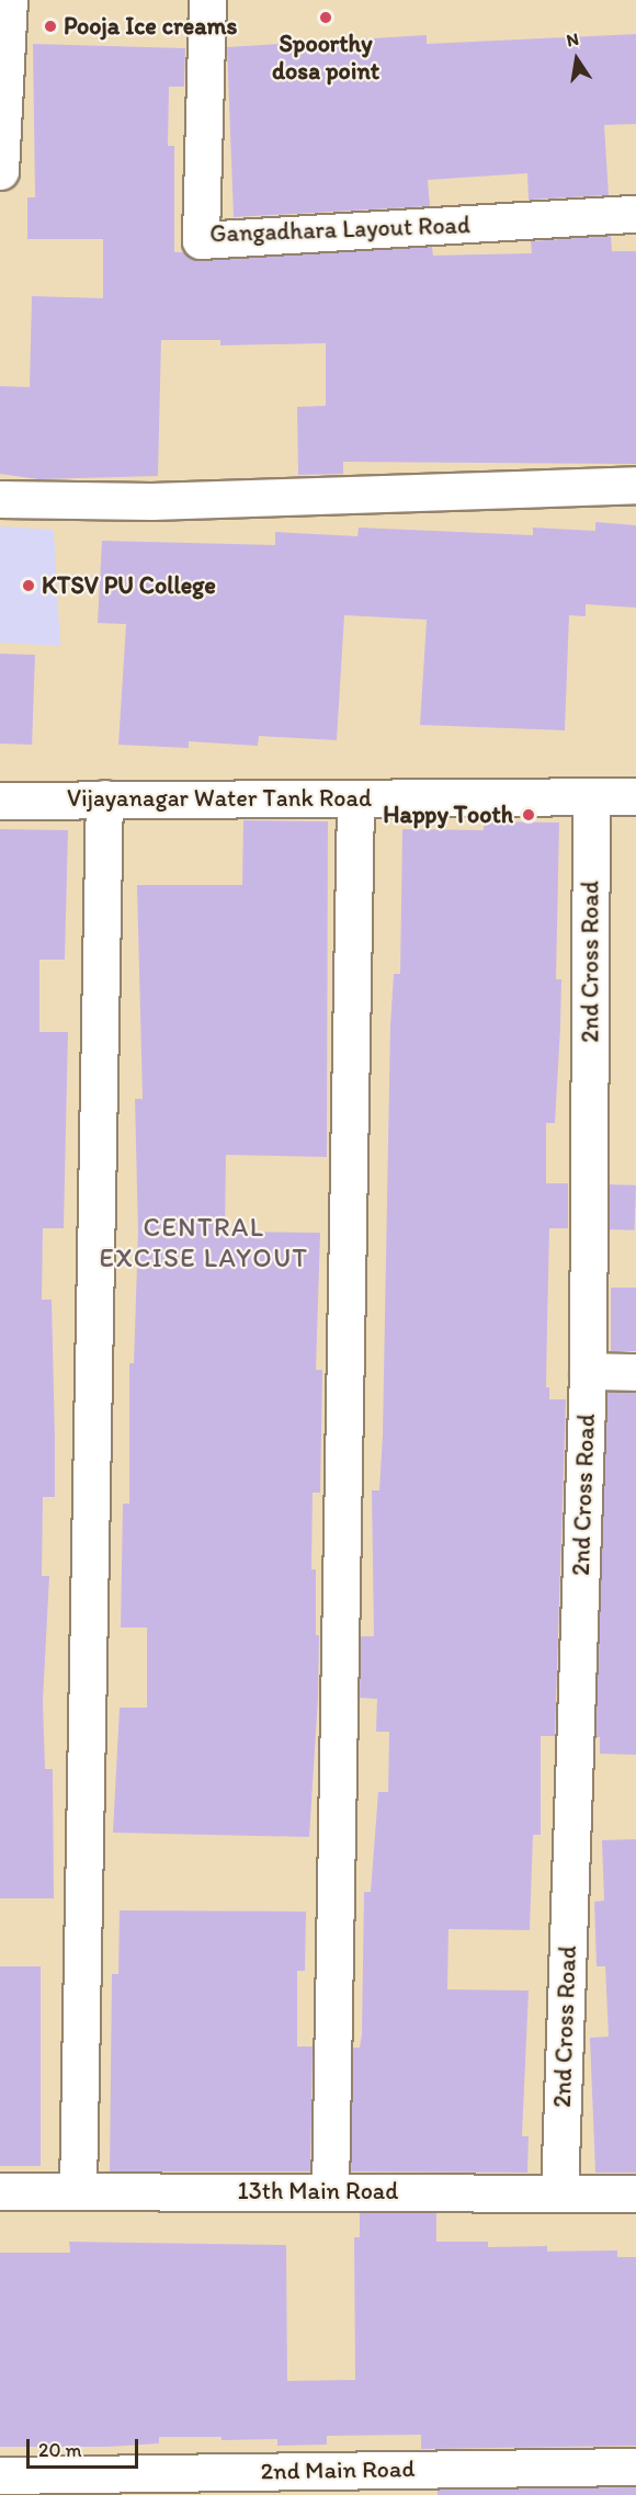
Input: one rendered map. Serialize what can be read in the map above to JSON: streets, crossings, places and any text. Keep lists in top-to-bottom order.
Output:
{
  "streets": {
    "street": [
      "Gangadhara Layout Road",
      "Vijayanagar Water Tank Road",
      "2nd Cross Road",
      "13th Main Road",
      "2nd Main Road"
    ]
  },
  "crossings": [
    ["Vijayanagar Water Tank Road", "2nd Cross Road"],
    ["2nd Cross Road", "13th Main Road"]
  ],
  "districts": ["CENTRAL EXCISE LAYOUT"],
  "places": [
    "Spoorthy dosa point",
    "Pooja Ice creams",
    "KTSV PU College",
    "Happy Tooth"
  ],
  "scale_bar": "20 m",
  "north": "top"
}
